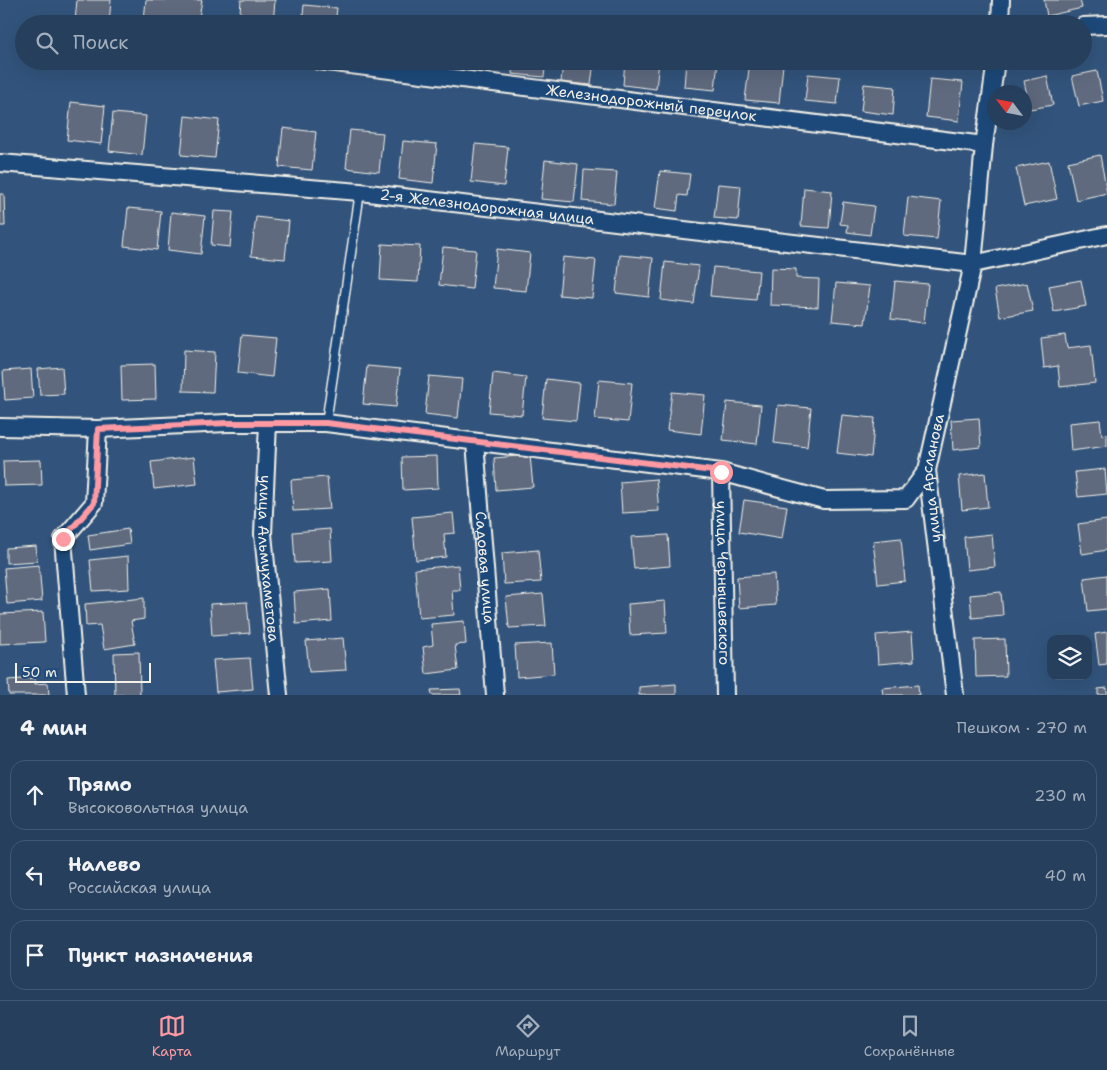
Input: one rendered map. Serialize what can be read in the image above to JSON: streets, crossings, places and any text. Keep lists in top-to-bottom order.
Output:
{
  "streets": {
    "street": [
      "Железнодорожный переулок",
      "2-я Железнодорожная улица",
      "улица Арсланова",
      "улица Альмухаметова",
      "Садовая улица",
      "улица Чернышевского"
    ]
  },
  "crossings": [
    ["Железнодорожный переулок", "улица Арсланова"],
    ["2-я Железнодорожная улица", "улица Арсланова"]
  ],
  "scale_bar": "50 m",
  "north": "top left",
  "page": {
    "search": "Поиск",
    "scale": "50 m",
    "heading": ["4 мин", "Пешком · 270 m"],
    "list": [
      ["Прямо", "Высоковольтная улица", "230 m"],
      ["Налево", "Российская улица", "40 m"],
      "Пункт назначения"
    ],
    "nav": ["Карта", "Маршрут", "Сохранённые"]
  }
}
